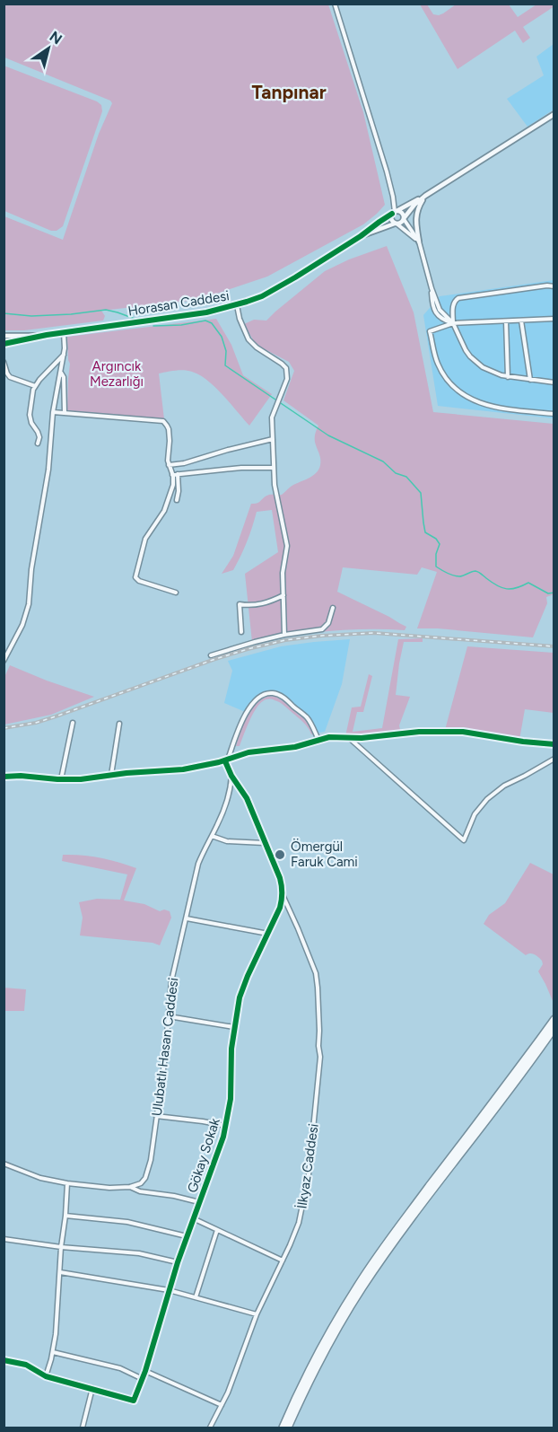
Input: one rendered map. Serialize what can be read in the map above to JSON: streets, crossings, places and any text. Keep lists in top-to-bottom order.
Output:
{
  "streets": {
    "street": [
      "Horasan Caddesi",
      "Ulubatlı Hasan Caddesi",
      "Gökay Sokak",
      "İlkyaz Caddesi"
    ]
  },
  "crossings": [
    ["Gökay Sokak", "İlkyaz Caddesi"]
  ],
  "districts": ["Tanpınar"],
  "parks": ["Argıncık Mezarlığı"],
  "places": ["Ömergül Faruk Cami"],
  "north": "top right"
}
